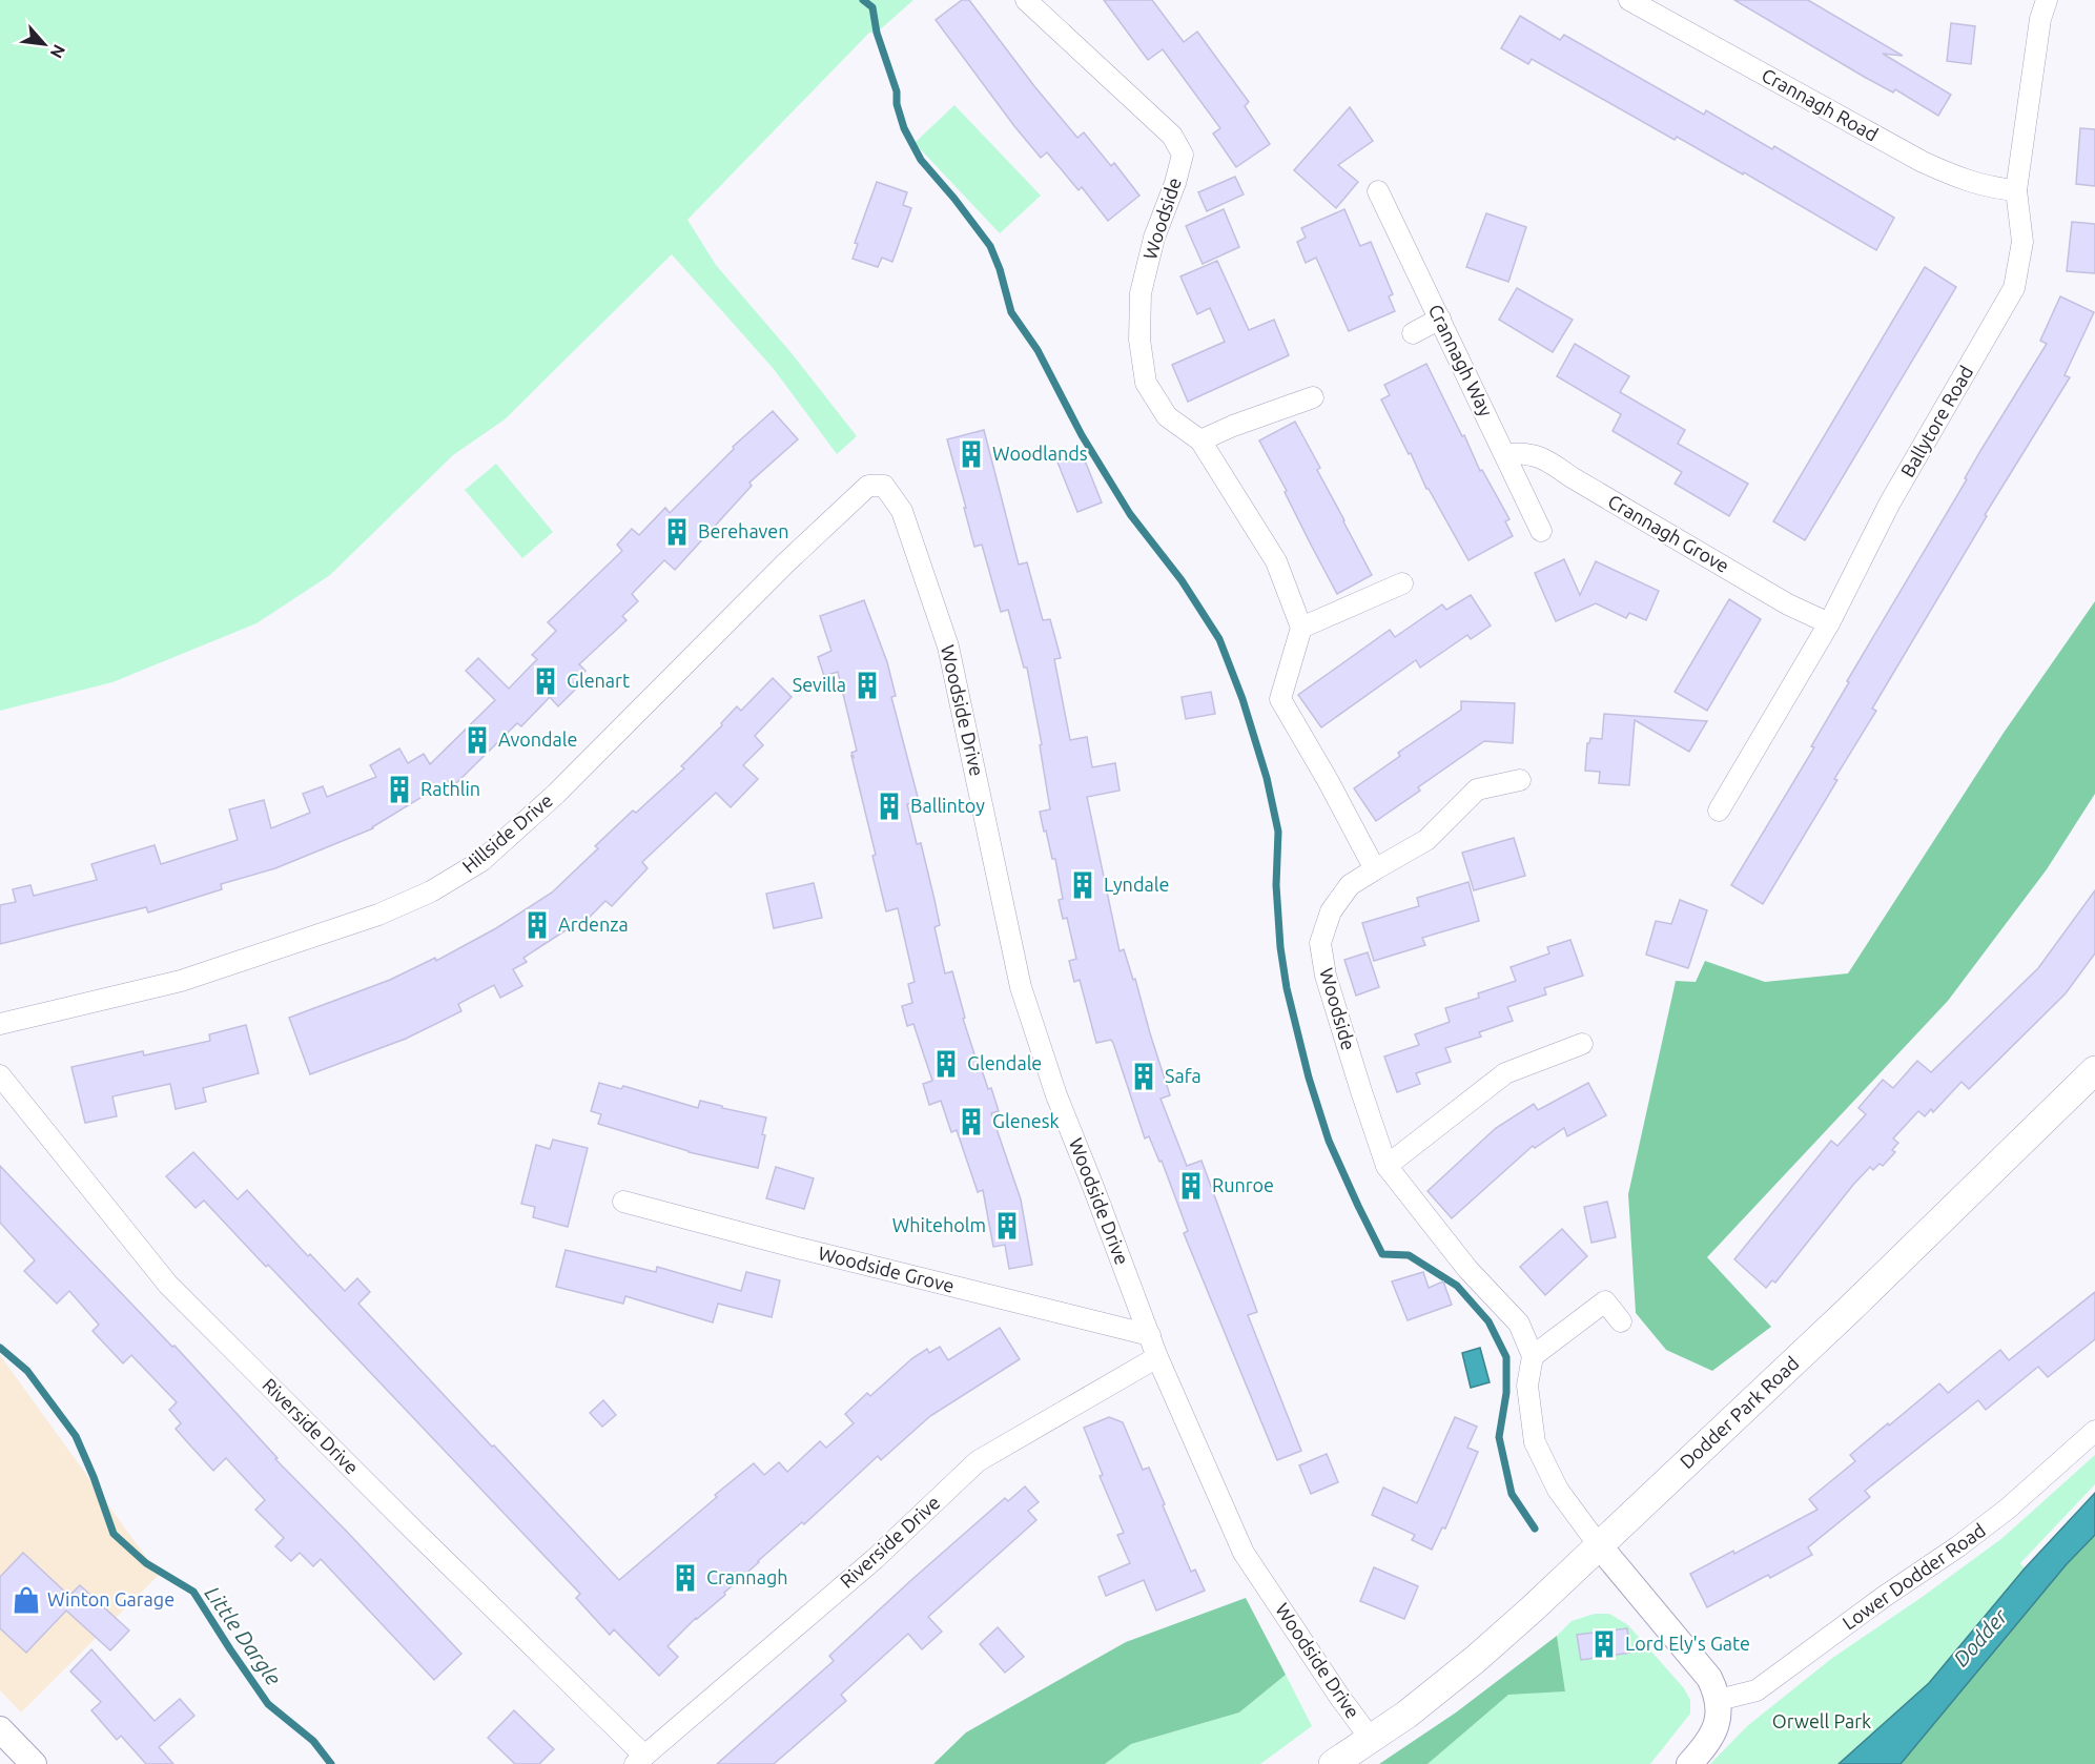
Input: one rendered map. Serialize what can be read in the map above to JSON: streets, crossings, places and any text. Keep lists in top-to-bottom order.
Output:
{
  "streets": {
    "main road": ["Dodder Park Road"],
    "street": [
      "Crannagh Road",
      "Woodside",
      "Crannagh Way",
      "Ballytore Road",
      "Crannagh Grove",
      "Woodside Drive",
      "Hillside Drive",
      "Woodside Grove",
      "Riverside Drive",
      "Lower Dodder Road"
    ]
  },
  "crossings": [
    ["Crannagh Road", "Ballytore Road"],
    ["Crannagh Way", "Crannagh Grove"],
    ["Ballytore Road", "Crannagh Grove"],
    ["Woodside Drive", "Hillside Drive"],
    ["Woodside Drive", "Woodside Grove"],
    ["Woodside Drive", "Dodder Park Road"],
    ["Woodside Drive", "Riverside Drive"]
  ],
  "water": ["Little Dargle", "Dodder"],
  "parks": ["Orwell Park"],
  "places": {
    "building": [
      "Woodlands",
      "Berehaven",
      "Glenart",
      "Sevilla",
      "Avondale",
      "Rathlin",
      "Ballintoy",
      "Lyndale",
      "Ardenza",
      "Glendale",
      "Safa",
      "Glenesk",
      "Runroe",
      "Whiteholm",
      "Crannagh",
      "Lord Ely's Gate"
    ],
    "shop": ["Winton Garage"]
  },
  "north": "bottom right"
}
